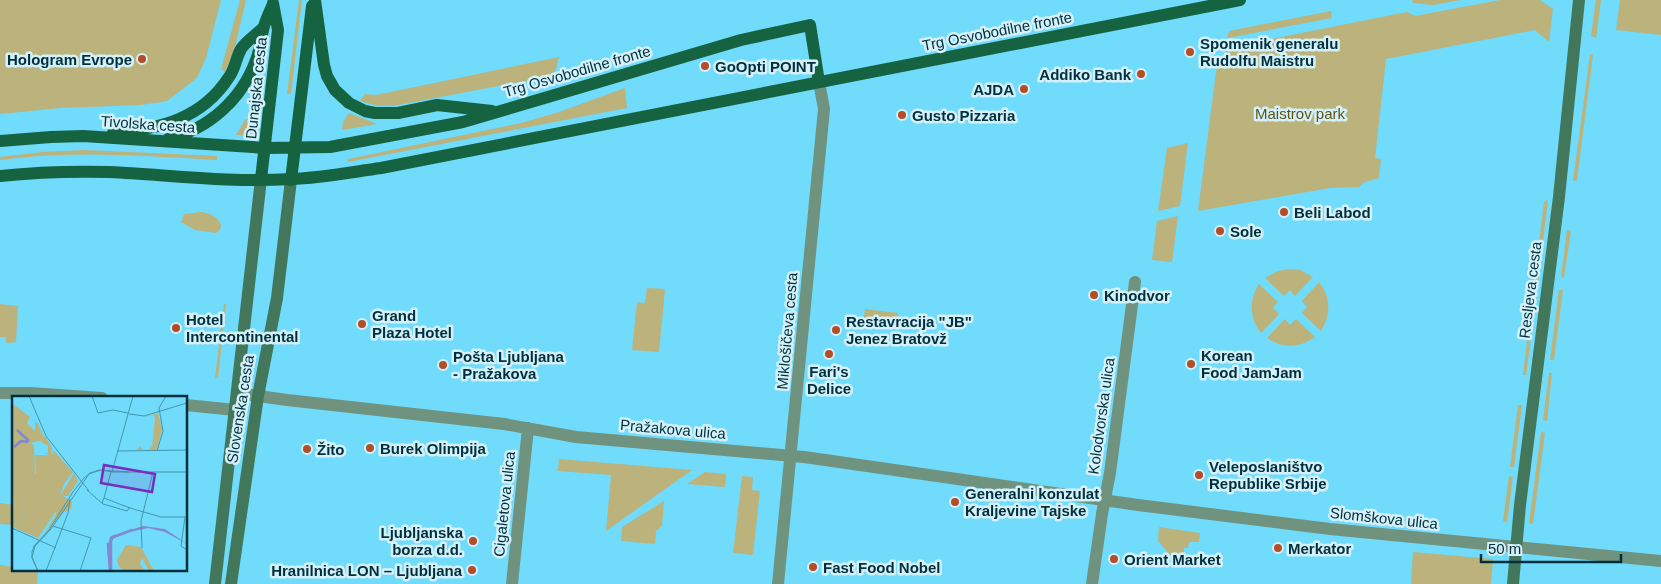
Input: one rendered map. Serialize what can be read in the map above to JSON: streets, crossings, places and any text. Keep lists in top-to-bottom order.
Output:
{
  "streets": {
    "main road": ["Trg Osvobodilne fronte", "Dunajska cesta", "Tivolska cesta"],
    "street": [
      "Resljeva cesta",
      "Miklošičeva cesta",
      "Slovenska cesta",
      "Kolodvorska ulica",
      "Pražakova ulica",
      "Cigaletova ulica",
      "Slomškova ulica"
    ]
  },
  "crossings": [
    ["Trg Osvobodilne fronte", "Tivolska cesta"],
    ["Trg Osvobodilne fronte", "Miklošičeva cesta"],
    ["Trg Osvobodilne fronte", "Slovenska cesta"],
    ["Dunajska cesta", "Tivolska cesta"],
    ["Dunajska cesta", "Slovenska cesta"],
    ["Resljeva cesta", "Slomškova ulica"],
    ["Miklošičeva cesta", "Pražakova ulica"],
    ["Slovenska cesta", "Pražakova ulica"],
    ["Kolodvorska ulica", "Pražakova ulica"],
    ["Kolodvorska ulica", "Slomškova ulica"],
    ["Pražakova ulica", "Cigaletova ulica"],
    ["Pražakova ulica", "Slomškova ulica"]
  ],
  "parks": ["Maistrov park"],
  "places": [
    "Spomenik generalu Rudolfu Maistru",
    "Hologram Evrope",
    "GoOpti POINT",
    "Addiko Bank",
    "AJDA",
    "Gusto Pizzaria",
    "Beli Labod",
    "Sole",
    "Kinodvor",
    "Grand Plaza Hotel",
    "Hotel Intercontinental",
    "Restavracija \"JB\" Jenez Bratovž",
    "Fari's Delice",
    "Korean Food JamJam",
    "Pošta Ljubljana - Pražakova",
    "Burek Olimpija",
    "Žito",
    "Veleposlaništvo Republike Srbije",
    "Generalni konzulat Kraljevine Tajske",
    "Ljubljanska borza d.d.",
    "Merkator",
    "Orient Market",
    "Fast Food Nobel",
    "Hranilnica LON – Ljubljana"
  ],
  "scale_bar": "50 m"
}
